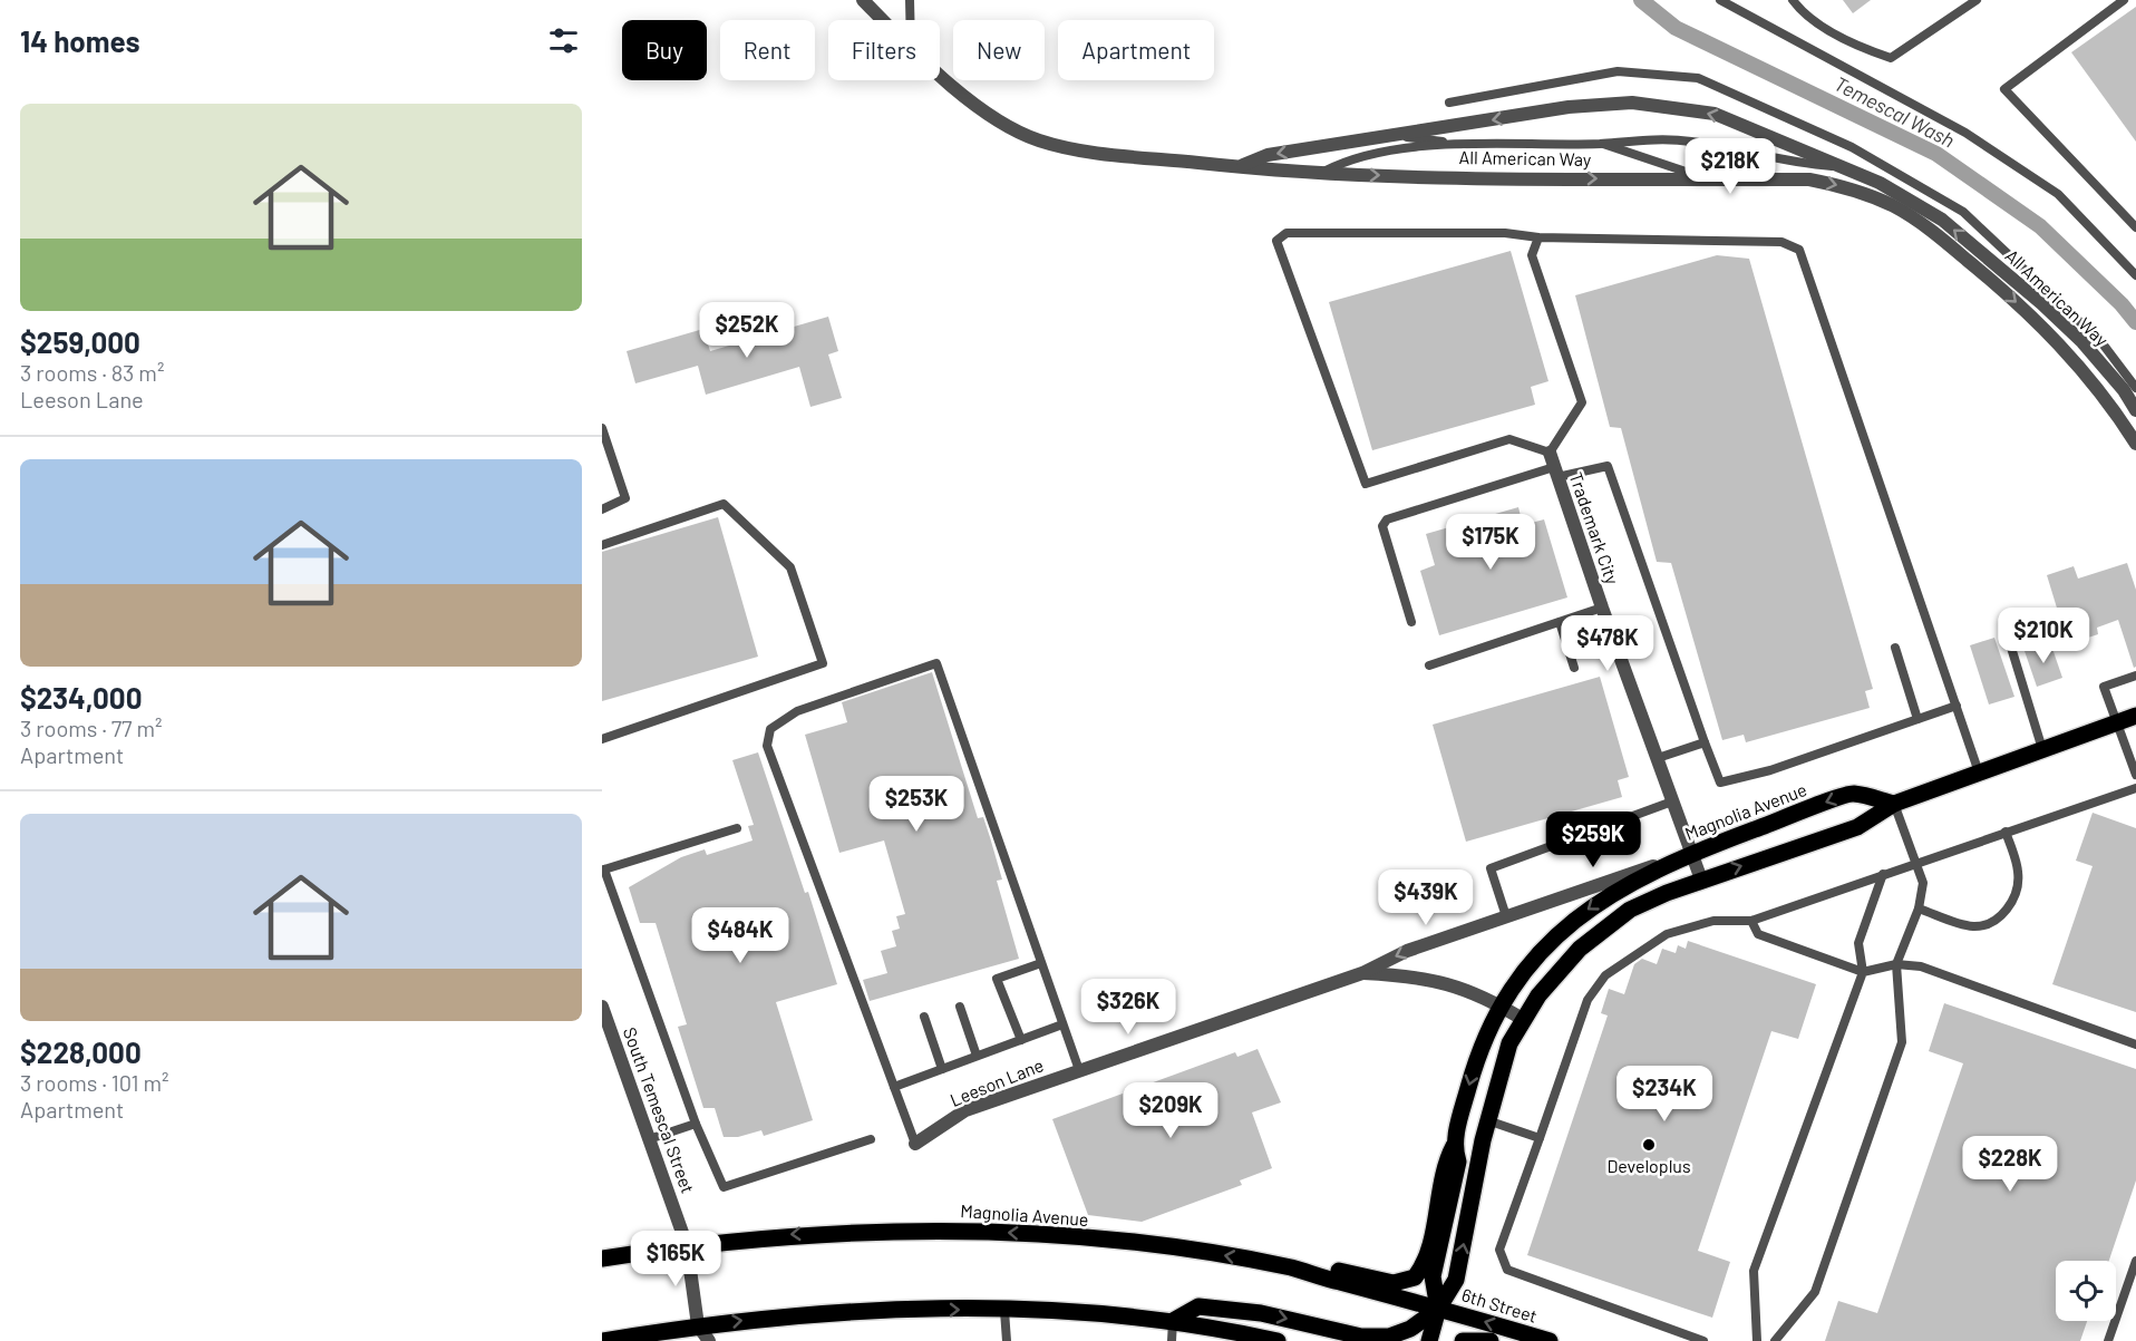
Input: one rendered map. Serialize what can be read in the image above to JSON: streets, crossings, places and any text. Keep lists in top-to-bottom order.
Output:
{
  "streets": {
    "main road": ["Magnolia Avenue", "6th Street"],
    "street": [
      "All American Way",
      "Trademark City",
      "Leeson Lane",
      "South Temescal Street"
    ]
  },
  "crossings": [
    ["Trademark City", "Magnolia Avenue"],
    ["Trademark City", "Leeson Lane"],
    ["Magnolia Avenue", "Leeson Lane"],
    ["Magnolia Avenue", "South Temescal Street"],
    ["Magnolia Avenue", "6th Street"]
  ],
  "one_way": ["6th Street"],
  "water": ["Temescal Wash"],
  "places": ["Developlus"],
  "page": {
    "heading": "14 homes",
    "chip": [
      "Buy",
      "Rent",
      "Filters",
      "New",
      "Apartment"
    ],
    "list": [
      {
        "name": "$259,000",
        "note": "3 rooms · 83 m² · Leeson Lane"
      },
      {
        "name": "$234,000",
        "note": "3 rooms · 77 m² · Apartment"
      },
      {
        "name": "$228,000",
        "note": "3 rooms · 101 m² · Apartment"
      }
    ],
    "price": [
      "$218K",
      "$252K",
      "$175K",
      "$210K",
      "$478K",
      "$253K",
      "$259K",
      "$439K",
      "$484K",
      "$326K",
      "$234K",
      "$209K",
      "$228K",
      "$165K"
    ]
  }
}
